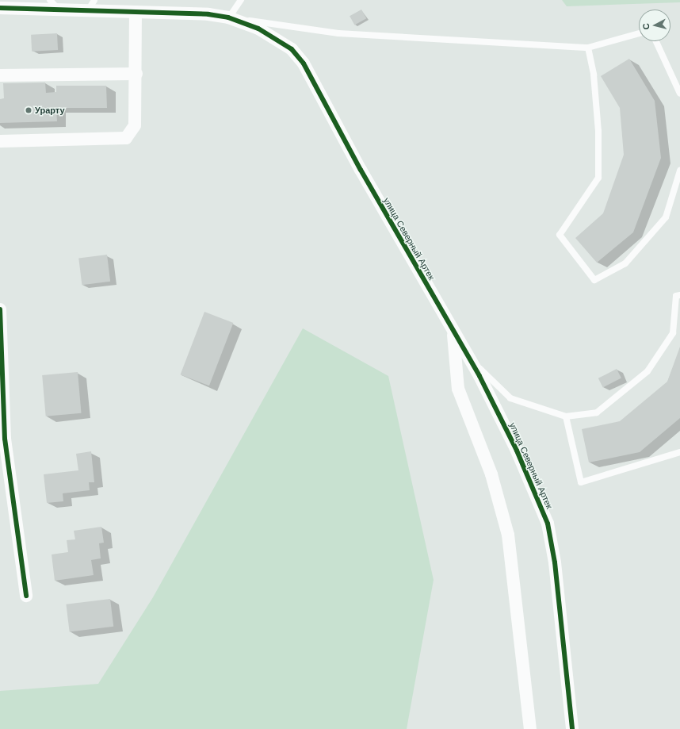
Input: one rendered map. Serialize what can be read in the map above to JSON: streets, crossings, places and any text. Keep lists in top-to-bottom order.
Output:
{
  "streets": {
    "street": ["улица Северный Артек"]
  },
  "places": ["Урарту"],
  "north": "left"
}
